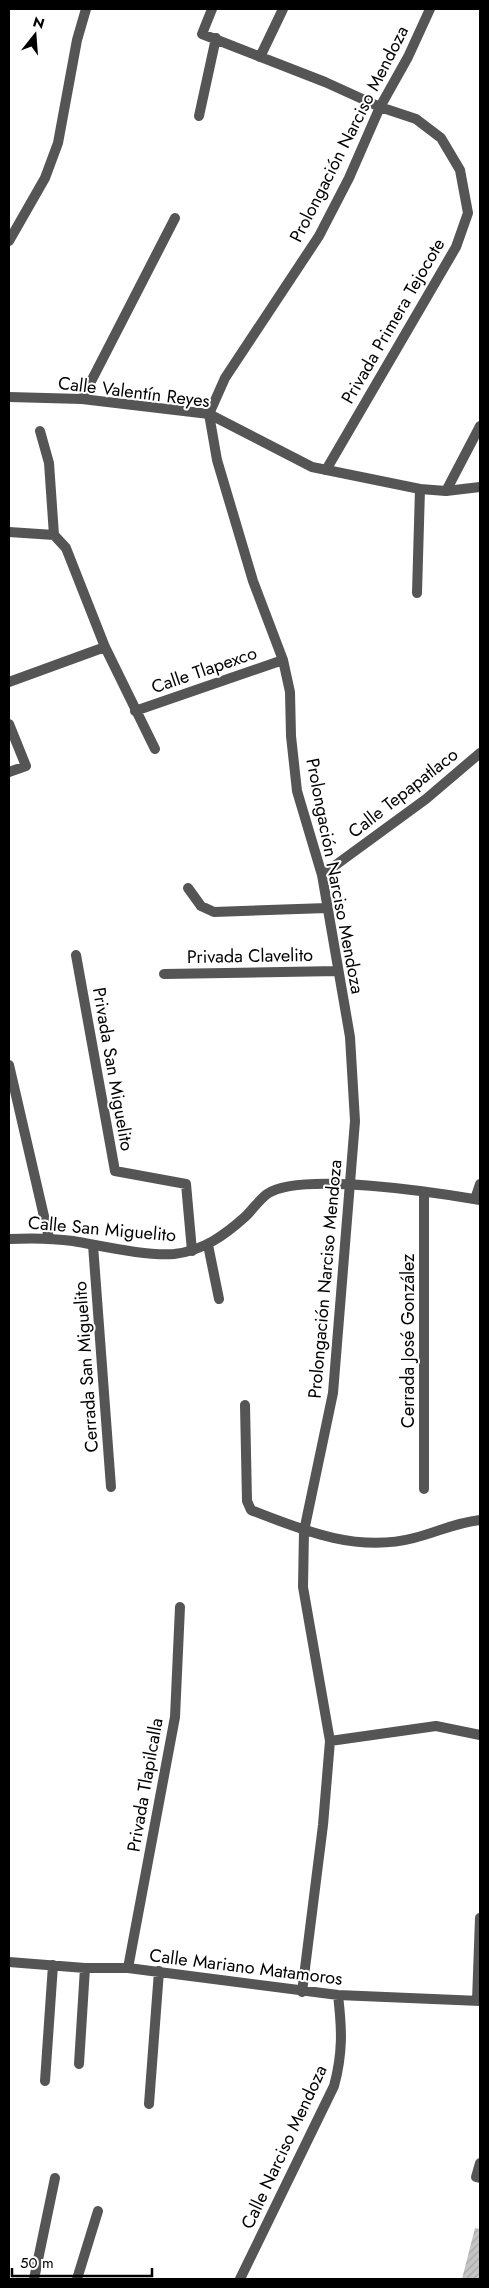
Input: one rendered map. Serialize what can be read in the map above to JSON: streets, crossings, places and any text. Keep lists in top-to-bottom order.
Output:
{
  "streets": {
    "street": [
      "Prolongación Narciso Mendoza",
      "Privada Primera Tejocote",
      "Calle Valentín Reyes",
      "Calle Tlapexco",
      "Calle Tepapatlaco",
      "Privada Clavelito",
      "Privada San Miguelito",
      "Calle San Miguelito",
      "Cerrada José González",
      "Cerrada San Miguelito",
      "Privada Tlapilcalla",
      "Calle Mariano Matamoros",
      "Calle Narciso Mendoza"
    ]
  },
  "crossings": [
    ["Prolongación Narciso Mendoza", "Privada Primera Tejocote"],
    ["Prolongación Narciso Mendoza", "Calle Valentín Reyes"],
    ["Prolongación Narciso Mendoza", "Calle Tlapexco"],
    ["Prolongación Narciso Mendoza", "Calle Tepapatlaco"],
    ["Prolongación Narciso Mendoza", "Privada Clavelito"],
    ["Prolongación Narciso Mendoza", "Calle San Miguelito"],
    ["Prolongación Narciso Mendoza", "Calle Mariano Matamoros"],
    ["Privada Primera Tejocote", "Calle Valentín Reyes"],
    ["Privada San Miguelito", "Calle San Miguelito"],
    ["Calle San Miguelito", "Cerrada José González"],
    ["Calle San Miguelito", "Cerrada San Miguelito"],
    ["Privada Tlapilcalla", "Calle Mariano Matamoros"],
    ["Calle Mariano Matamoros", "Calle Narciso Mendoza"]
  ],
  "scale_bar": "50 m",
  "north": "top"
}
